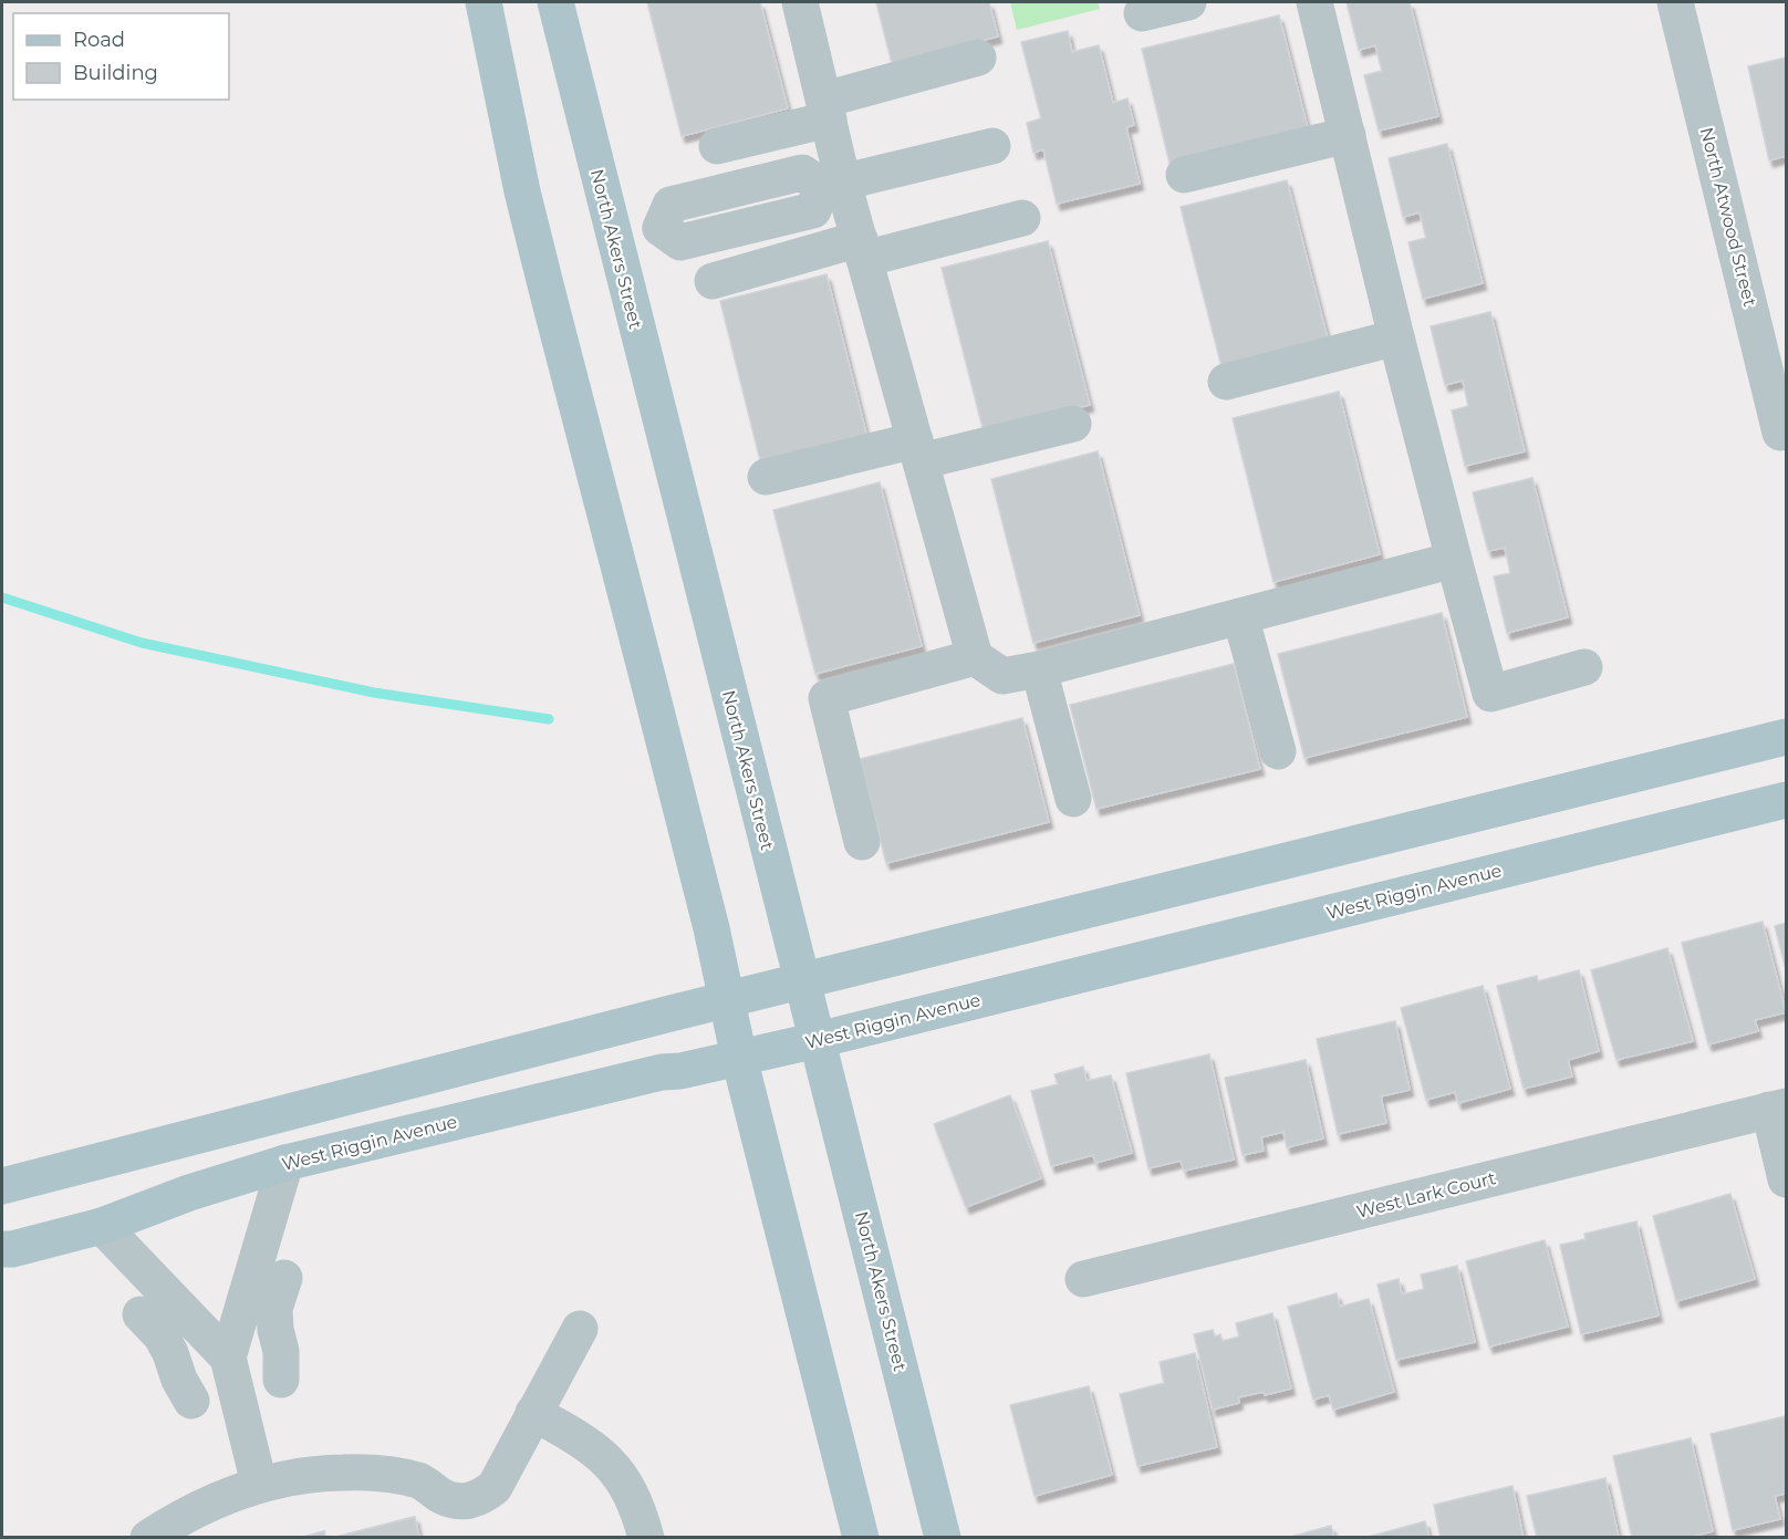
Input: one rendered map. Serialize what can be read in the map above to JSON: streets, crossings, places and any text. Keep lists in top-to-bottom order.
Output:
{
  "streets": {
    "main road": ["North Akers Street", "West Riggin Avenue"],
    "street": ["North Atwood Street", "West Lark Court"]
  },
  "crossings": [
    ["North Akers Street", "West Riggin Avenue"]
  ],
  "legend": ["Road", "Building"]
}
